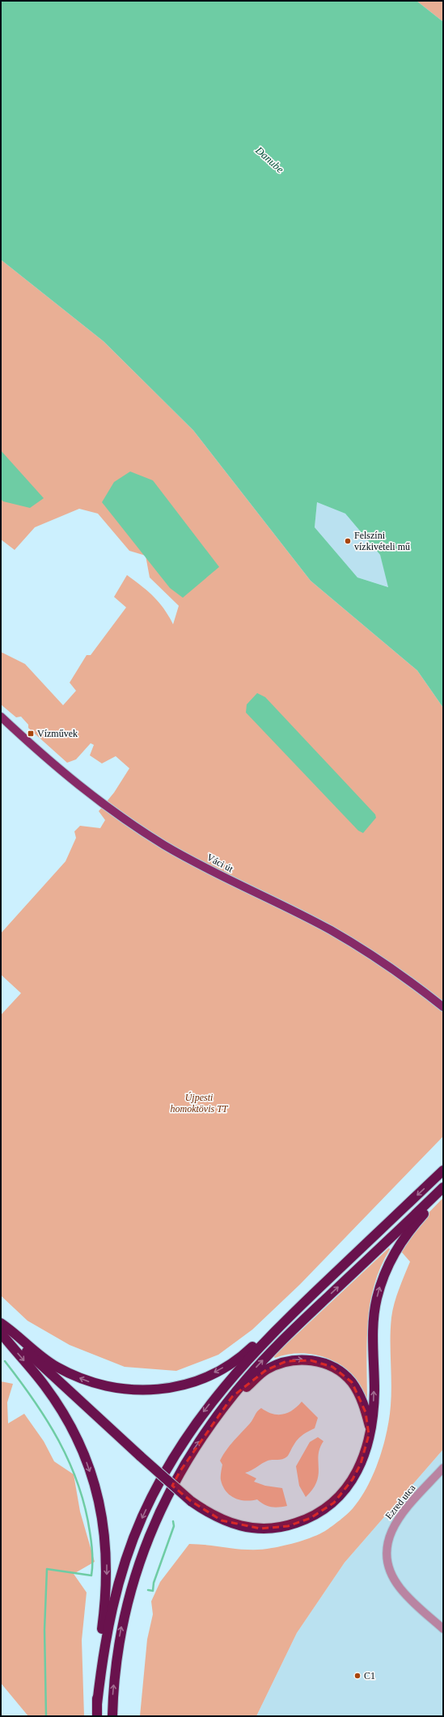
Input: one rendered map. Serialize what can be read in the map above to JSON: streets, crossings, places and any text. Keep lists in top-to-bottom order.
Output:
{
  "streets": {
    "main road": ["Váci út"],
    "street": ["Ezred utca"]
  },
  "water": ["Danube"],
  "parks": ["Újpesti homoktövis TT"],
  "places": {
    "other": ["Felszíni vízkivételi mű", "C1"],
    "transit": ["Vízművek"]
  }
}
